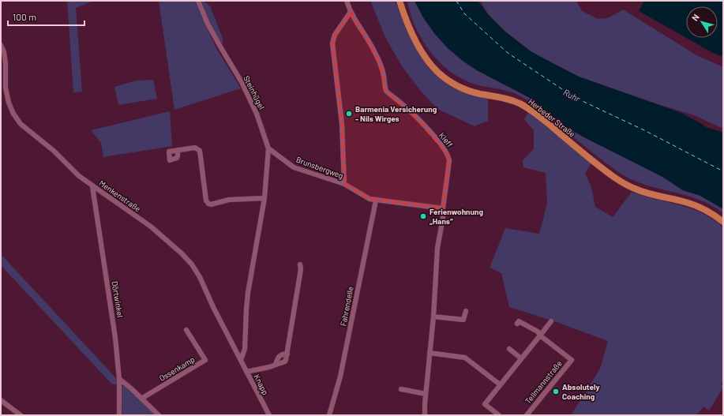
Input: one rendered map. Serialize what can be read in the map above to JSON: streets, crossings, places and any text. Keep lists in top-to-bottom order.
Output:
{
  "streets": {
    "main road": ["Herbeder Straße"],
    "street": [
      "Steinhügel",
      "Kleff",
      "Brunsbergweg",
      "Menkenstraße",
      "Dörtwinkel",
      "Fahrendelle",
      "Ossenkamp",
      "Tellmannstraße",
      "Knapp"
    ]
  },
  "crossings": [
    ["Steinhügel", "Brunsbergweg"],
    ["Steinhügel", "Menkenstraße"],
    ["Steinhügel", "Knapp"],
    ["Kleff", "Brunsbergweg"],
    ["Brunsbergweg", "Fahrendelle"],
    ["Menkenstraße", "Dörtwinkel"],
    ["Menkenstraße", "Knapp"]
  ],
  "water": ["Ruhr"],
  "places": ["Barmenia Versicherung - Nils Wirges", "Ferienwohnung „Hans“", "Absolutely Coaching"],
  "scale_bar": "100 m",
  "north": "top left"
}
